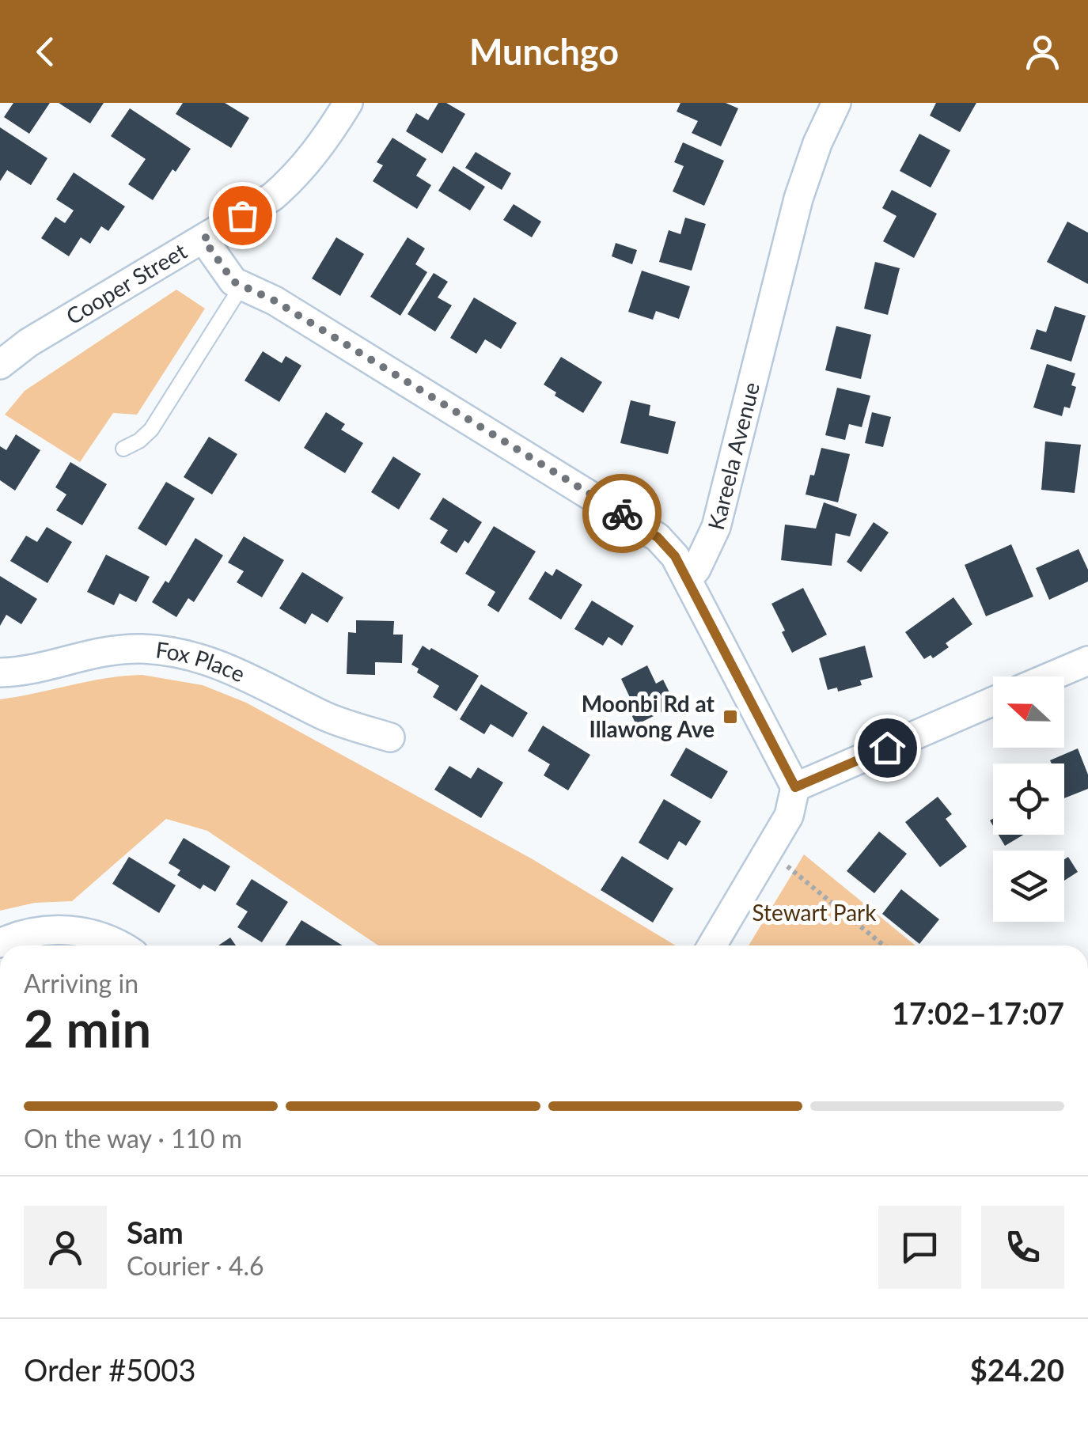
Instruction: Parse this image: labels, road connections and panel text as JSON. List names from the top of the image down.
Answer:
{
  "streets": {
    "street": ["Cooper Street", "Kareela Avenue", "Fox Place"]
  },
  "parks": ["Stewart Park"],
  "places": {
    "transit": ["Moonbi Rd at Illawong Ave"]
  },
  "north": "left",
  "page": {
    "header": "Munchgo",
    "heading": ["2 min", "Arriving in", "17:02–17:07"],
    "panel": [
      "Sam",
      "Courier · 4.6",
      "Order #5003",
      "$24.20"
    ],
    "bar": "On the way · 110 m"
  }
}
